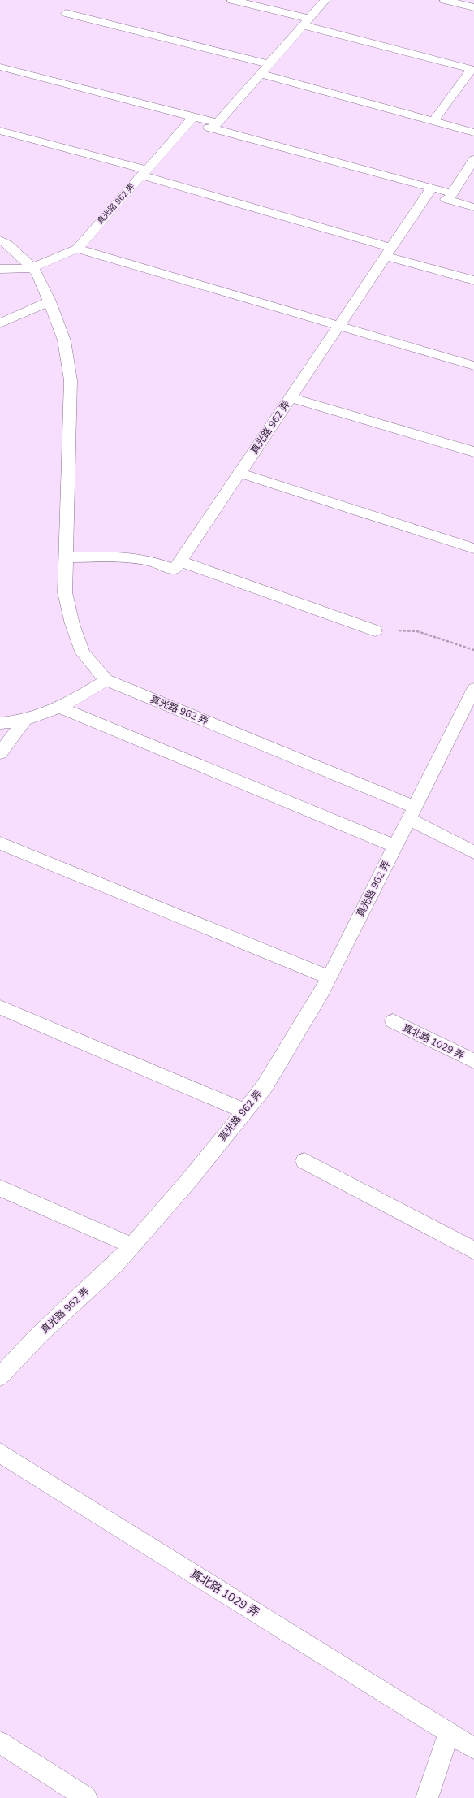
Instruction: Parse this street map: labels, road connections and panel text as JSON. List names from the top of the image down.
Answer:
{
  "streets": {
    "lane": ["真光路 962 弄", "真北路 1029 弄"]
  }
}
